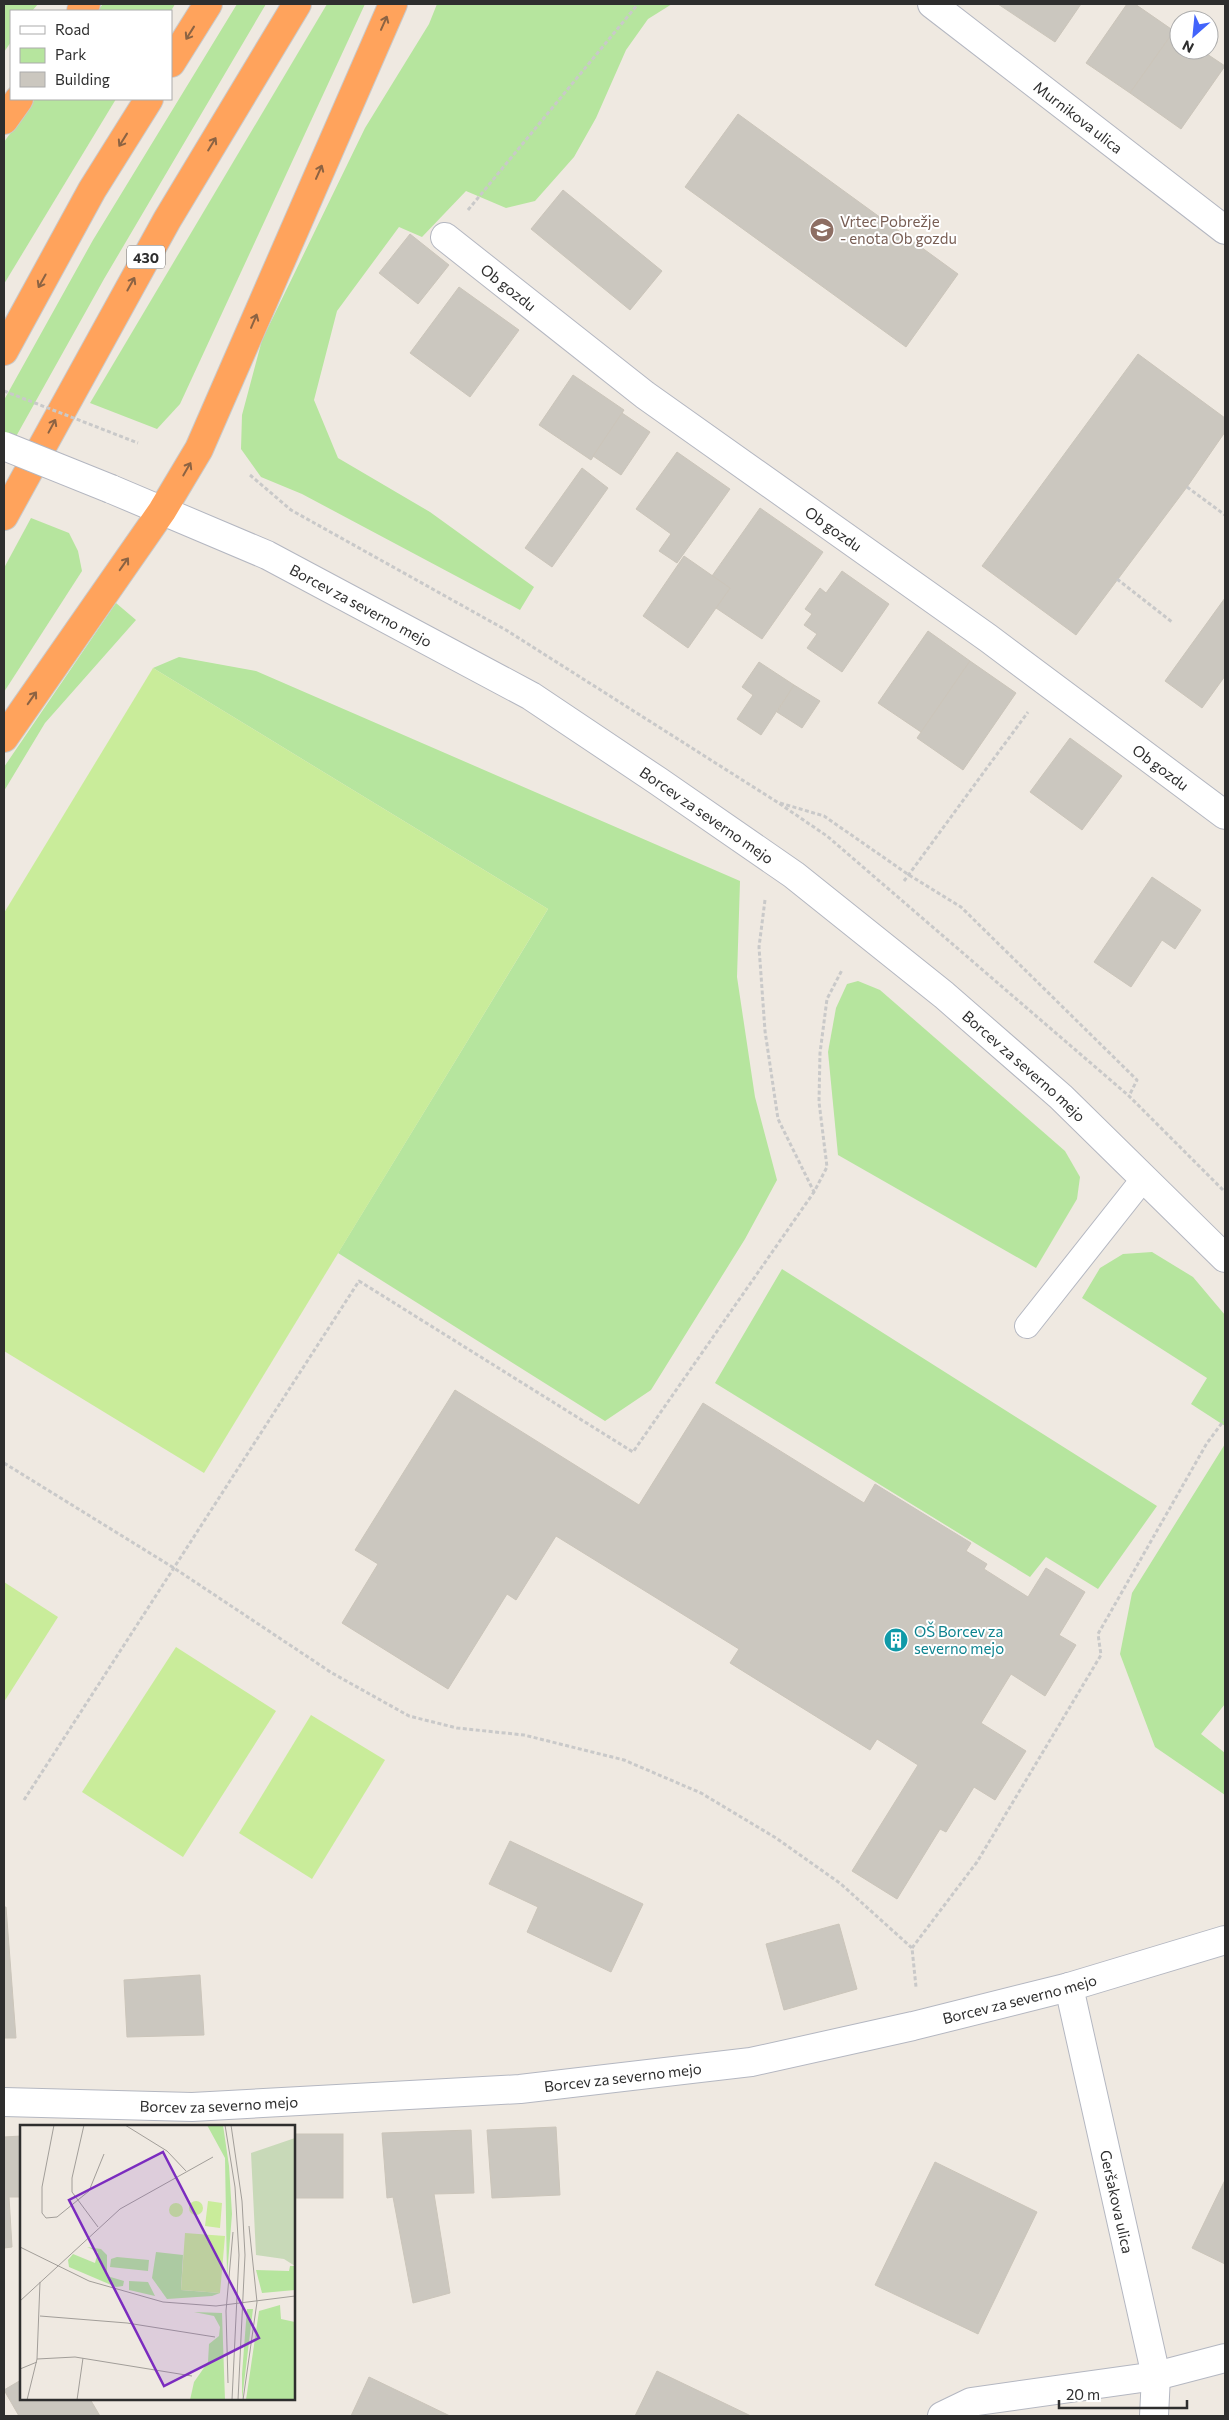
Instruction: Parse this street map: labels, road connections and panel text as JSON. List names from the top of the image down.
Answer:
{
  "streets": {
    "highway": ["430"],
    "street": [
      "Murnikova ulica",
      "Ob gozdu",
      "Borcev za severno mejo",
      "Geršakova ulica"
    ]
  },
  "crossings": [
    ["Borcev za severno mejo", "Geršakova ulica"]
  ],
  "places": {
    "school or university": ["Vrtec Pobrežje - enota Ob gozdu"],
    "building": ["OŠ Borcev za severno mejo"]
  },
  "legend": ["Road", "Park", "Building"],
  "scale_bar": "20 m",
  "north": "bottom left"
}
